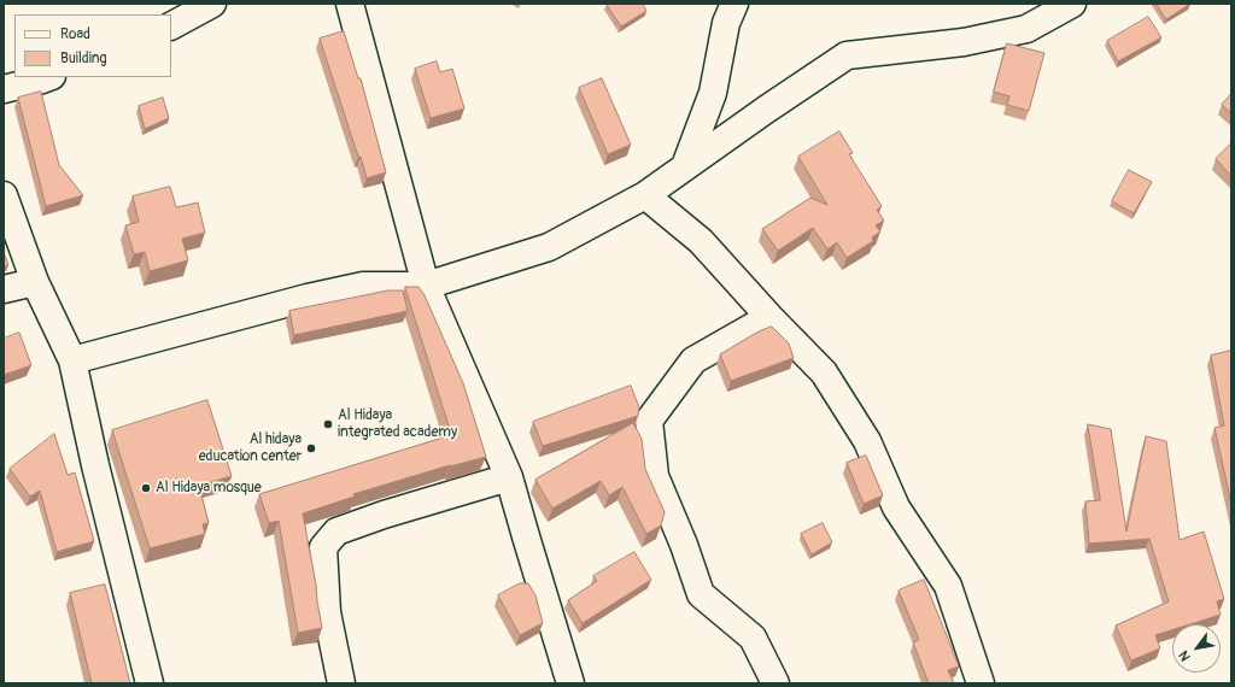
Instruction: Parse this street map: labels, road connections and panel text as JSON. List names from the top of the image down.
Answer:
{
  "places": ["Al Hidaya integrated academy", "Al hidaya education center", "Al Hidaya mosque"],
  "legend": ["Road", "Building"],
  "north": "bottom left"
}
